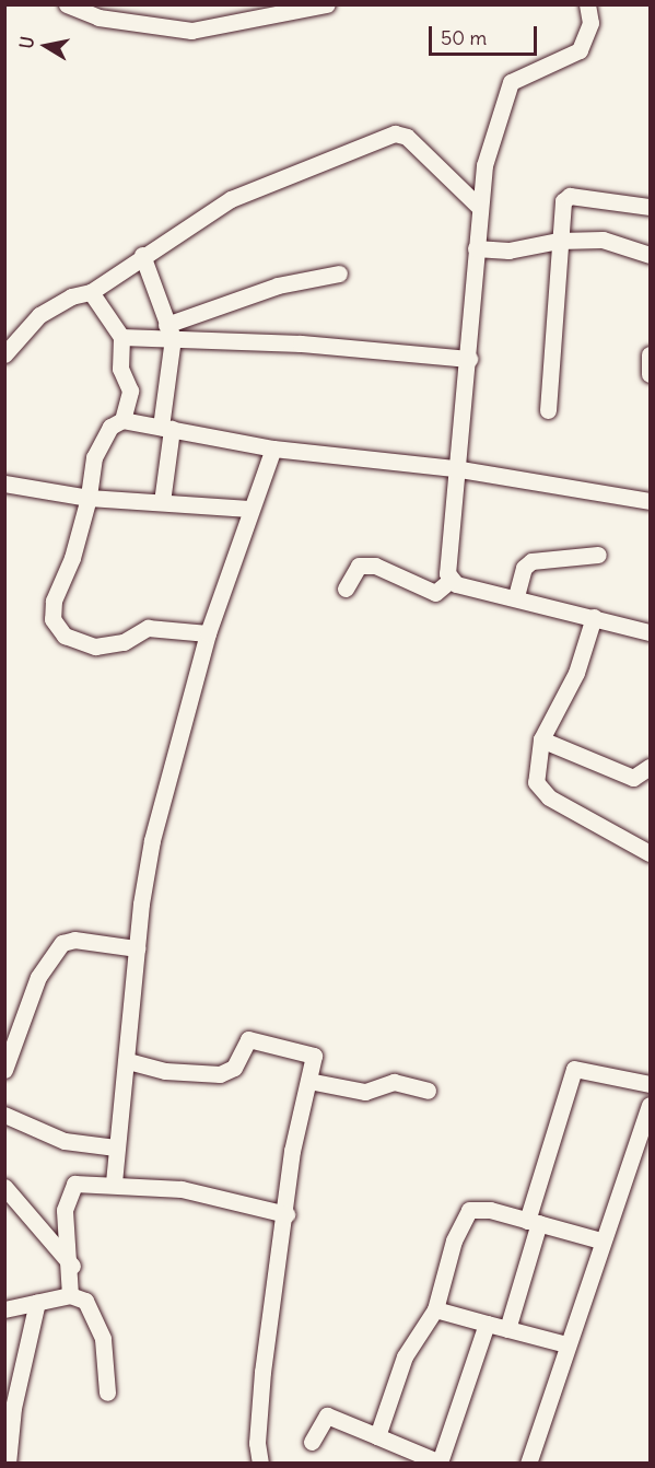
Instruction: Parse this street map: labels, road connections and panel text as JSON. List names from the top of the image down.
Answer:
{
  "scale_bar": "50 m",
  "north": "left"
}
